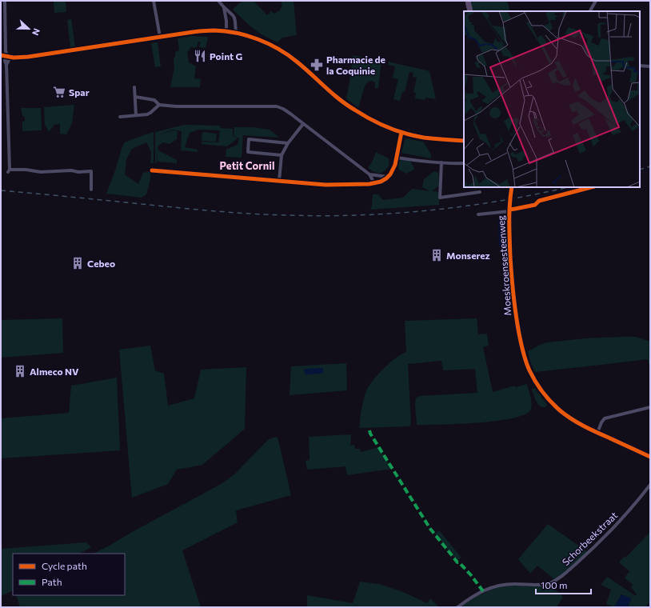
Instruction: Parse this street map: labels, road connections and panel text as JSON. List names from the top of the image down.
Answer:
{
  "streets": {
    "main road": ["Moeskroensesteenweg"],
    "street": ["Schorbeekstraat"]
  },
  "districts": ["Petit Cornil"],
  "places": {
    "restaurant": ["Point G"],
    "pharmacy": ["Pharmacie de la Coquinie"],
    "supermarket": ["Spar"],
    "building": ["Monserez", "Cebeo", "Almeco NV"]
  },
  "legend": ["Cycle path", "Path"],
  "scale_bar": "100 m",
  "north": "right"
}
